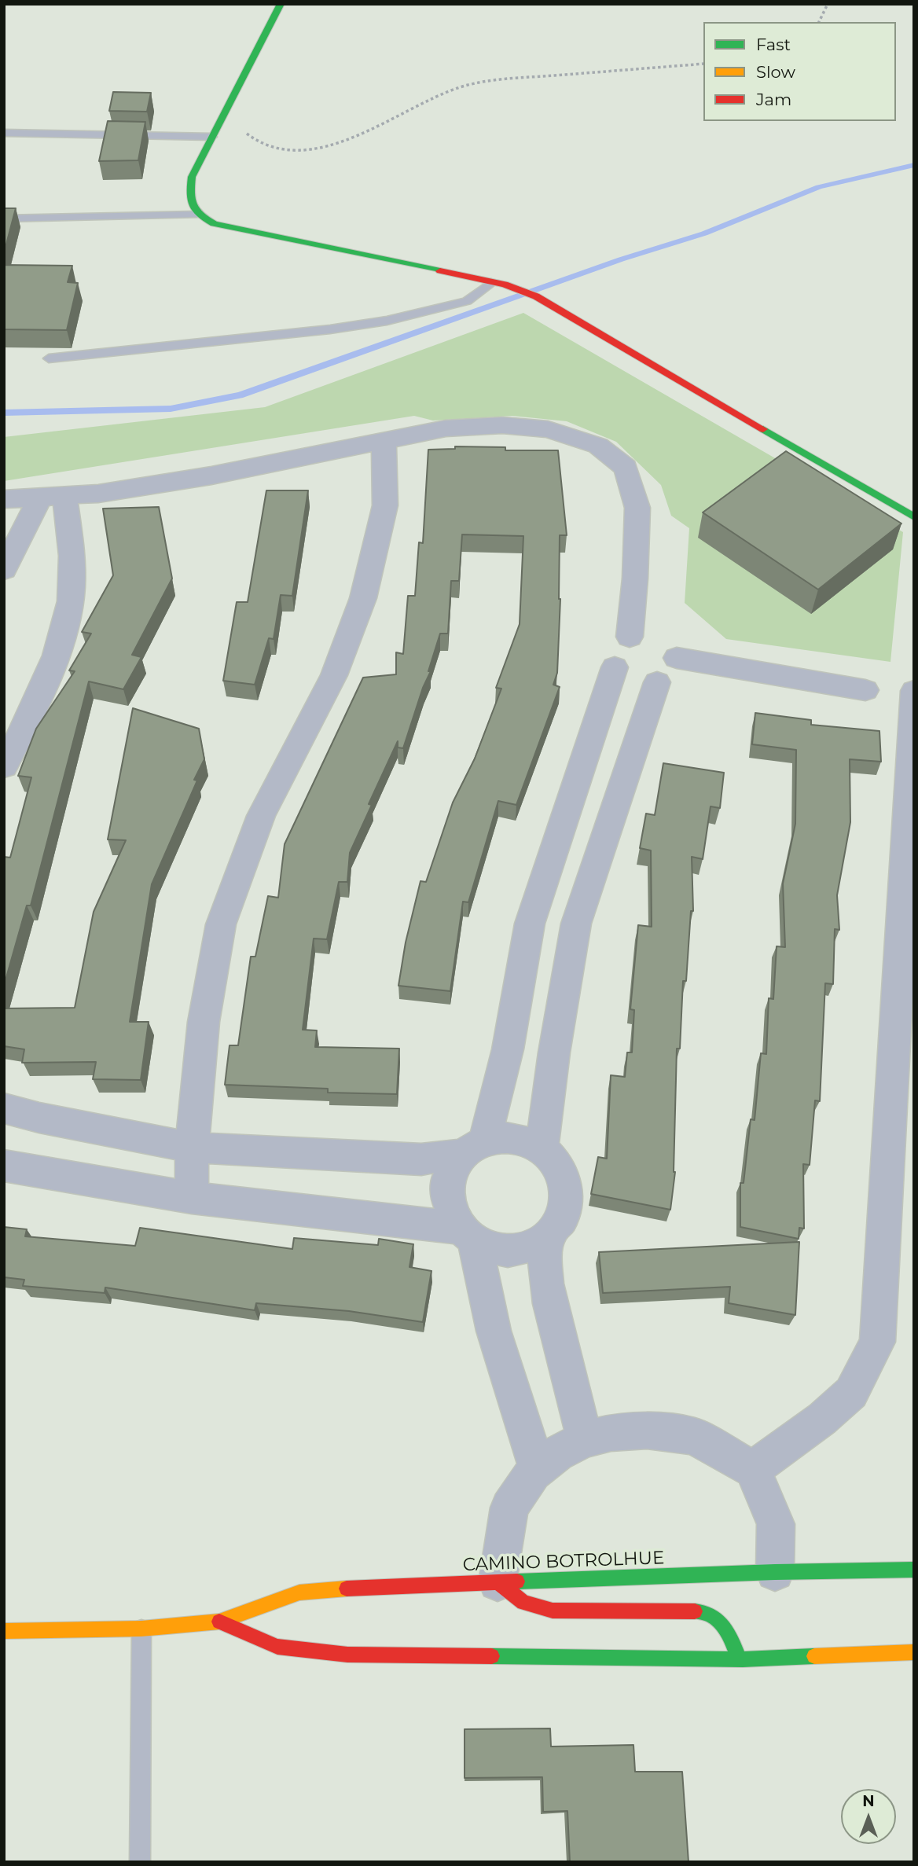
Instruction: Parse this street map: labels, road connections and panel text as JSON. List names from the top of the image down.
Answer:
{
  "streets": {
    "street": ["CAMINO BOTROLHUE"]
  },
  "legend": ["Fast", "Slow", "Jam"],
  "north": "top"
}
